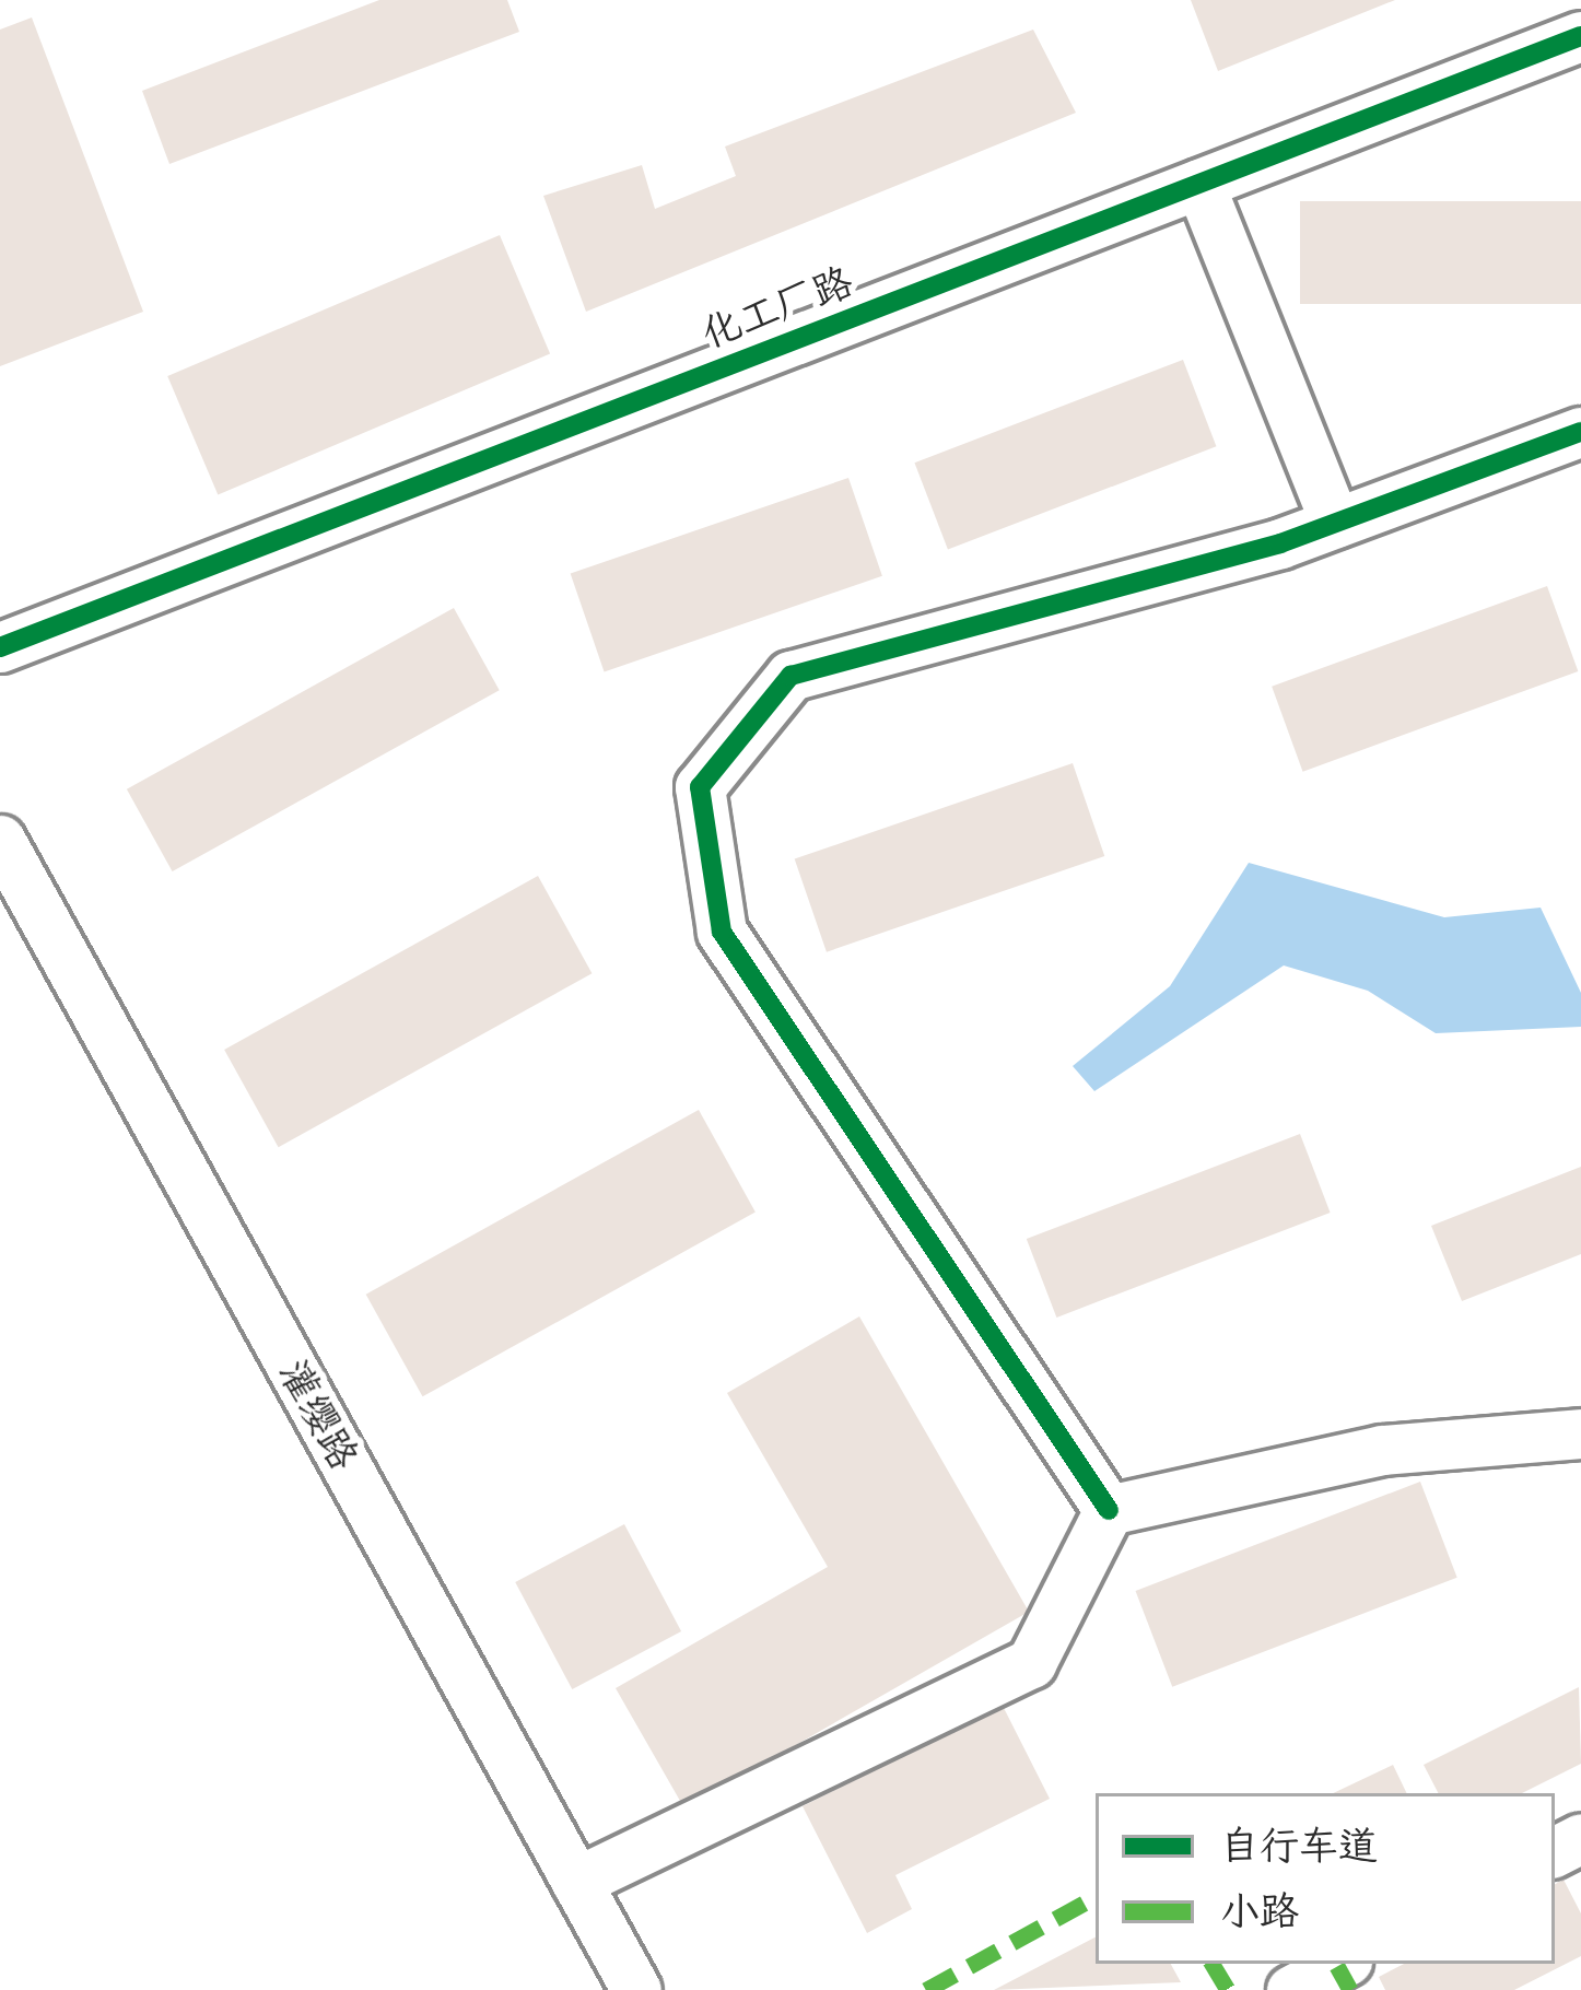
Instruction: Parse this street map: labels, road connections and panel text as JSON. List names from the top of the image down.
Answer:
{
  "streets": {
    "street": ["化工厂路", "灌缨路"]
  },
  "legend": ["自行车道", "小路"]
}
